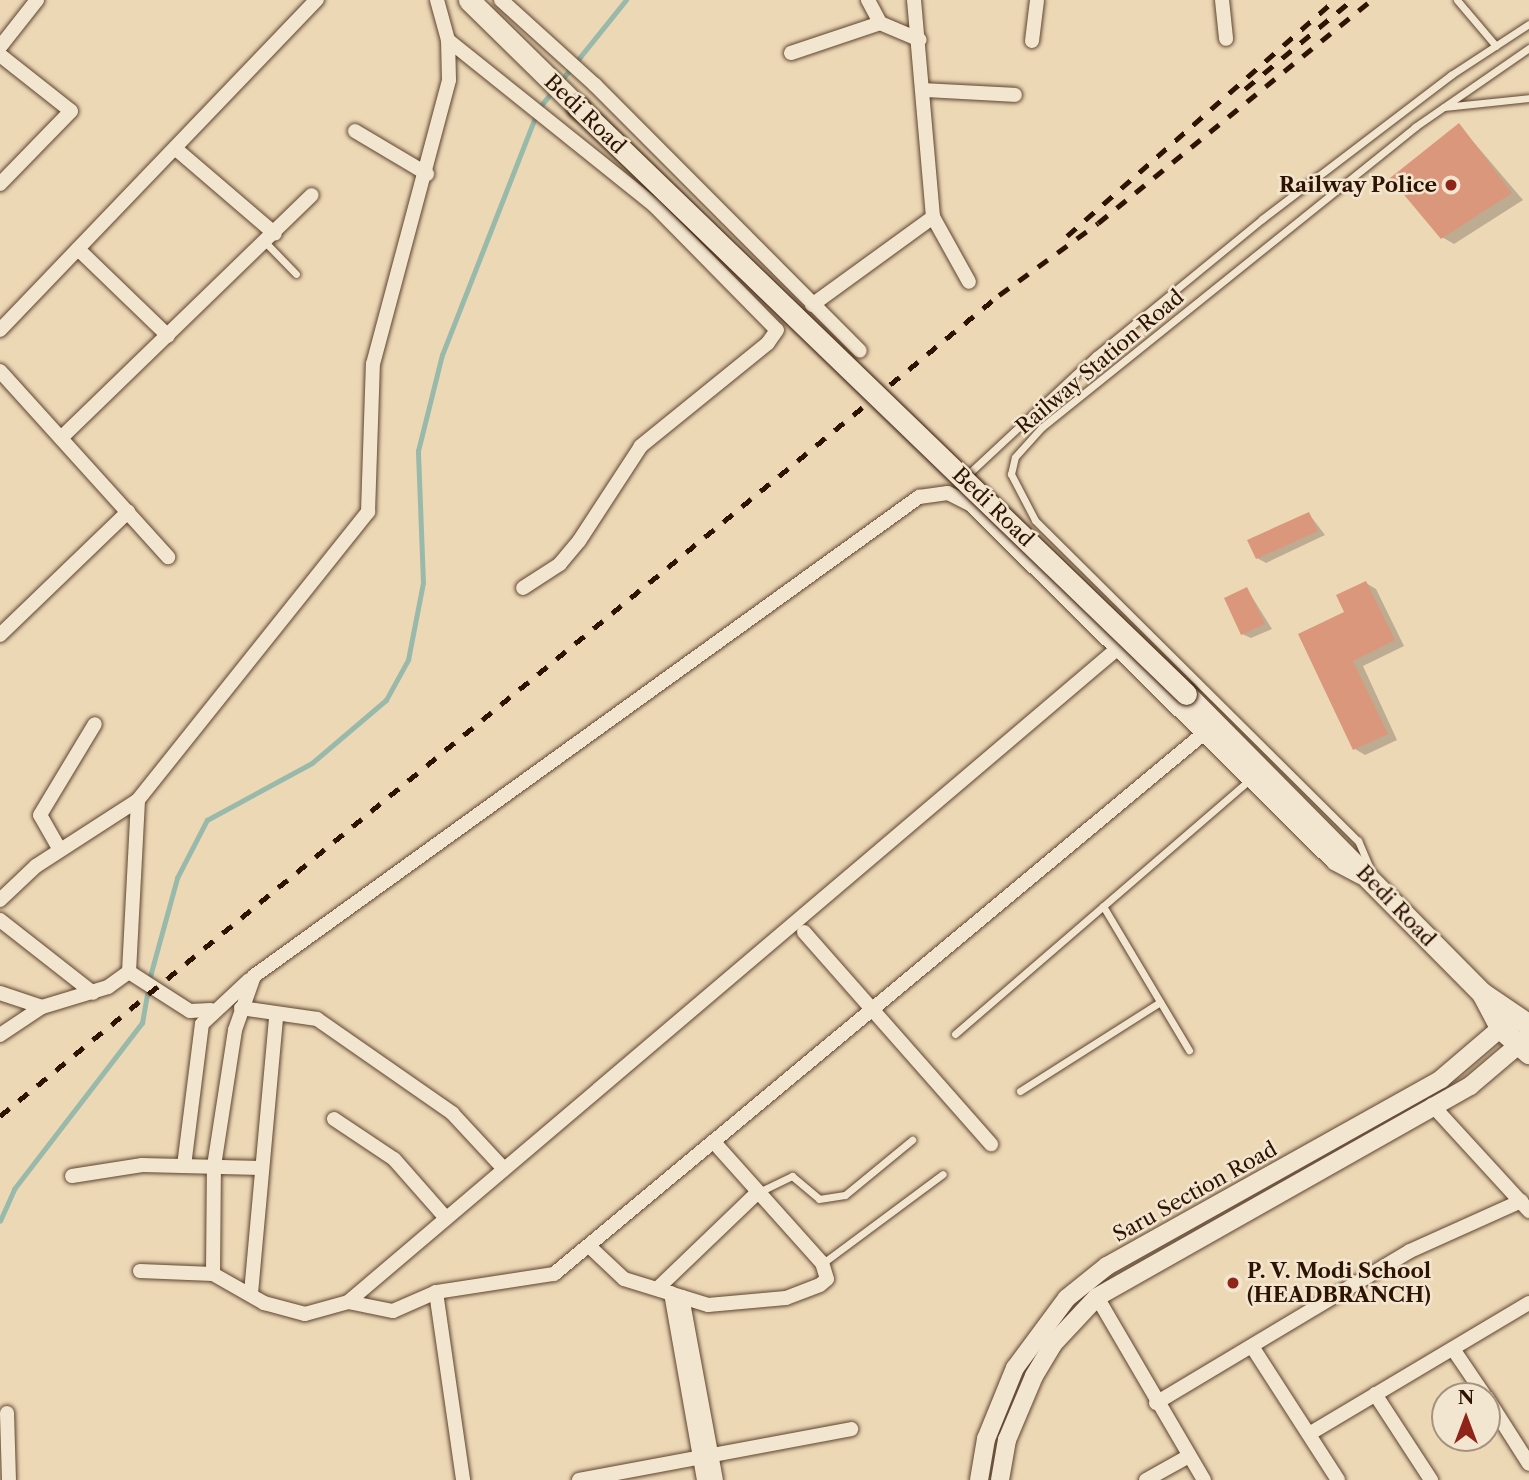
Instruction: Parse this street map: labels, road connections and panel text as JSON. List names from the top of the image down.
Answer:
{
  "streets": {
    "main road": ["Bedi Road"],
    "street": ["Saru Section Road"],
    "lane": ["Railway Station Road"]
  },
  "crossings": [
    ["Bedi Road", "Railway Station Road"],
    ["Bedi Road", "Saru Section Road"]
  ],
  "places": ["Railway Police", "P. V. Modi School (HEADBRANCH)"],
  "north": "top"
}
